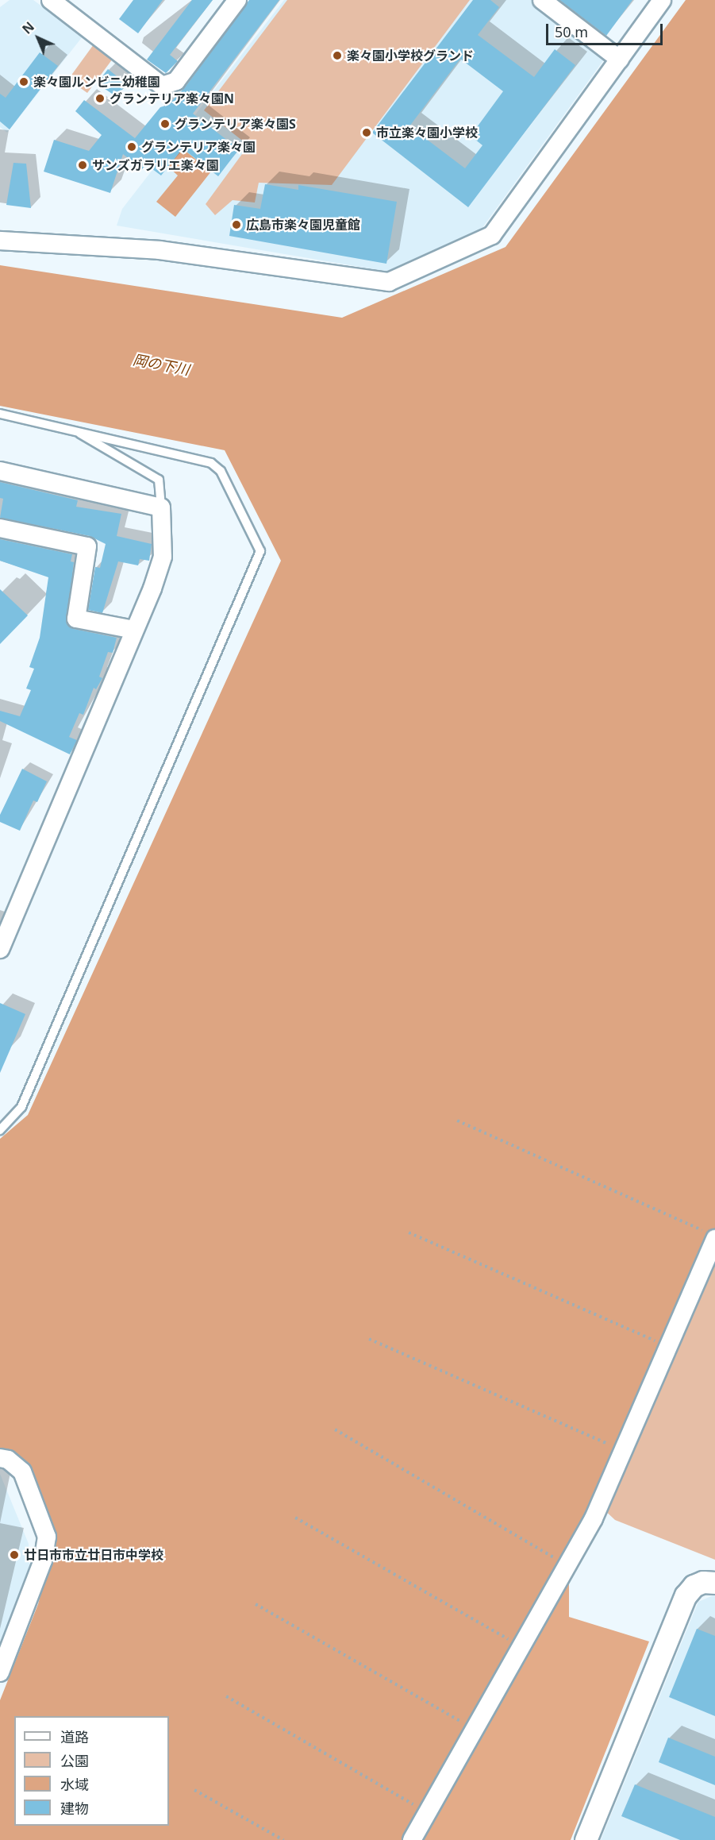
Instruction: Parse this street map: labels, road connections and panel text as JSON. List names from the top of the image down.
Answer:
{
  "water": ["岡の下川"],
  "places": [
    "楽々園小学校グランド",
    "楽々園ルンビニ幼稚園",
    "グランテリア楽々園N",
    "グランテリア楽々園S",
    "市立楽々園小学校",
    "グランテリア楽々園",
    "サンズガラリエ楽々園",
    "広島市楽々園児童館",
    "廿日市市立廿日市中学校"
  ],
  "legend": [
    "道路",
    "公園",
    "水域",
    "建物"
  ],
  "scale_bar": "50 m",
  "north": "top left"
}
